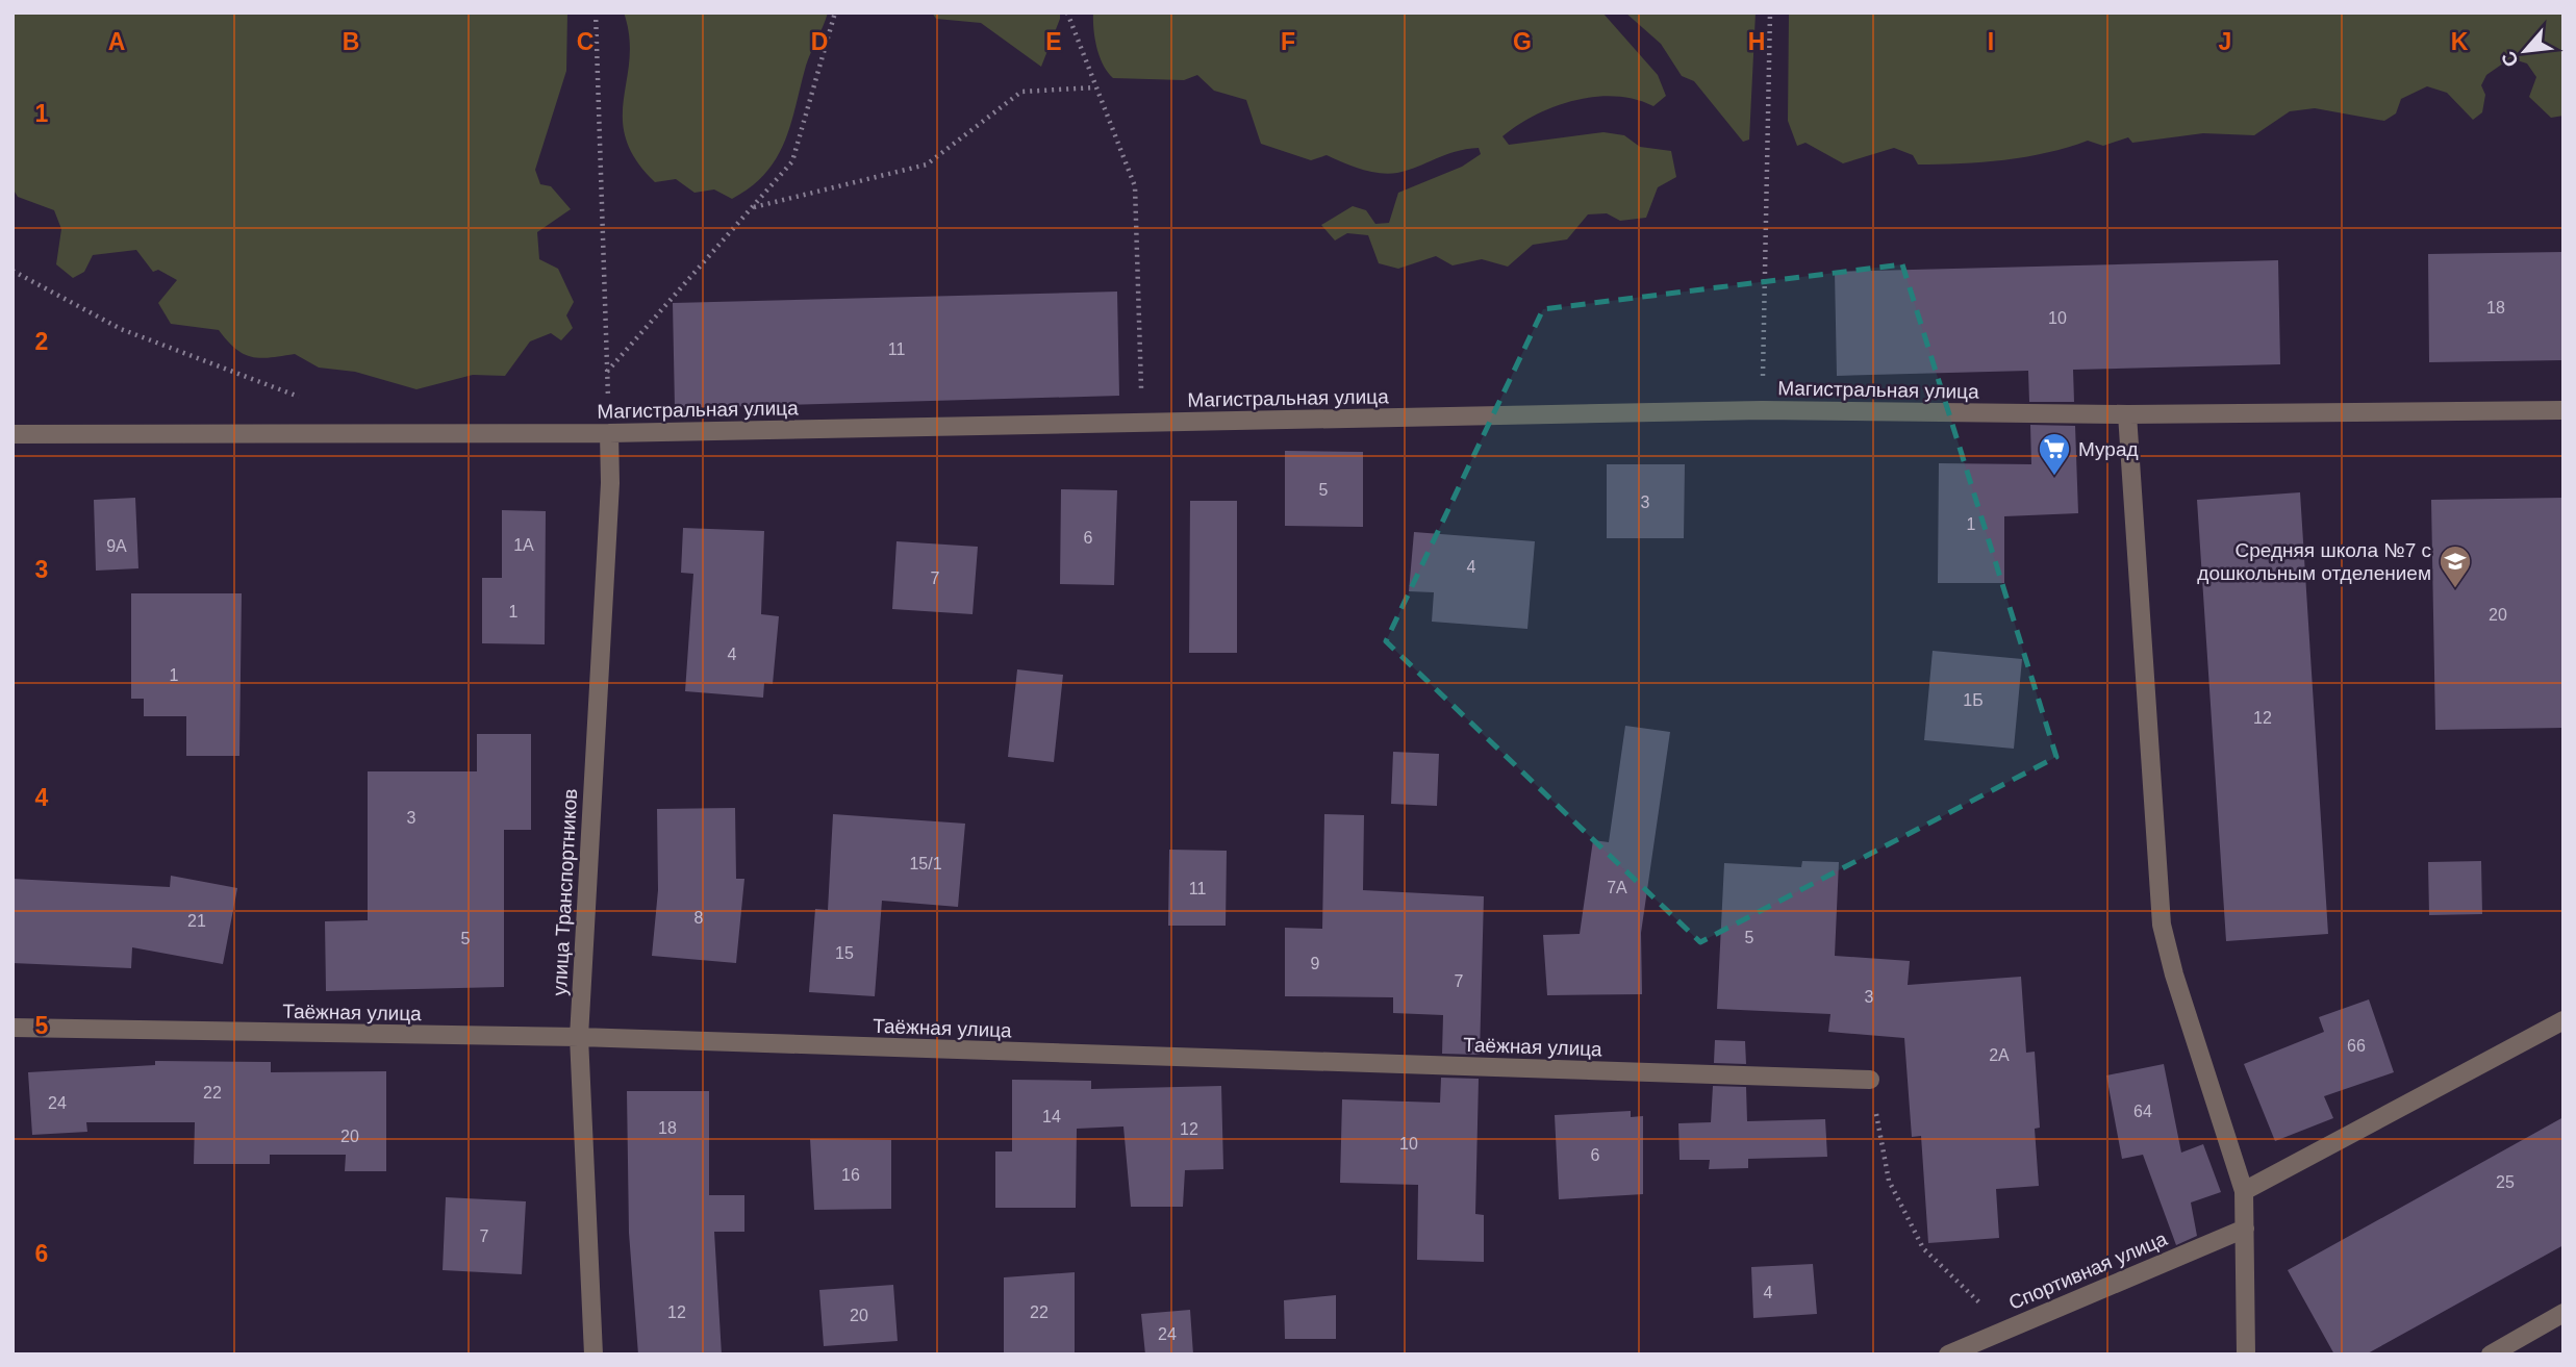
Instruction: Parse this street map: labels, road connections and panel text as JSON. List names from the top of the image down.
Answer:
{
  "streets": {
    "street": [
      "Магистральная улица",
      "улица Транспортников",
      "Таёжная улица",
      "Спортивная улица"
    ]
  },
  "crossings": [
    ["Магистральная улица", "улица Транспортников"],
    ["улица Транспортников", "Таёжная улица"]
  ],
  "places": {
    "supermarket": ["Мурад"],
    "school or university": ["Средняя школа №7 с дошкольным отделением"]
  },
  "house_numbers": [
    "18",
    "10",
    "11",
    "5",
    "3",
    "1",
    "6",
    "1А",
    "9А",
    "4",
    "7",
    "1",
    "20",
    "4",
    "1",
    "1Б",
    "12",
    "3",
    "15/1",
    "7А",
    "11",
    "8",
    "21",
    "5",
    "5",
    "15",
    "9",
    "7",
    "3",
    "66",
    "2А",
    "22",
    "24",
    "64",
    "14",
    "18",
    "12",
    "20",
    "10",
    "6",
    "16",
    "25",
    "7",
    "4",
    "12",
    "22",
    "20",
    "24"
  ],
  "north": "bottom left",
  "grid": {
    "columns": [
      "A",
      "B",
      "C",
      "D",
      "E",
      "F",
      "G",
      "H",
      "I",
      "J",
      "K"
    ],
    "rows": [
      "1",
      "2",
      "3",
      "4",
      "5",
      "6"
    ]
  }
}
